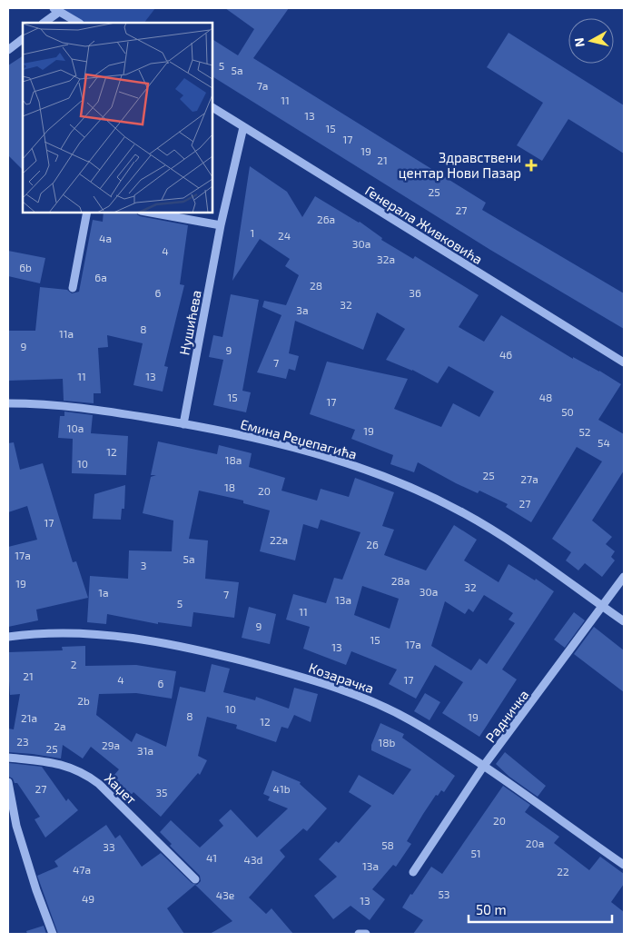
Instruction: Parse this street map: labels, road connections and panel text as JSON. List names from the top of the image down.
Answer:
{
  "streets": {
    "street": [
      "Генерала Живковића",
      "Нушићева",
      "Емина Реџепагића",
      "Козарачка",
      "Радничка",
      "Хаџет"
    ]
  },
  "crossings": [
    ["Генерала Живковића", "Нушићева"],
    ["Нушићева", "Емина Реџепагића"],
    ["Емина Реџепагића", "Радничка"],
    ["Козарачка", "Радничка"]
  ],
  "places": {
    "health": ["Здравствени центар Нови Пазар"]
  },
  "house_numbers": [
    "5",
    "5a",
    "7a",
    "11",
    "13",
    "15",
    "17",
    "19",
    "21",
    "25",
    "27",
    "26a",
    "1",
    "24",
    "4a",
    "30a",
    "4",
    "32a",
    "6b",
    "6a",
    "28",
    "6",
    "36",
    "32",
    "3a",
    "8",
    "11a",
    "9",
    "9",
    "46",
    "7",
    "11",
    "13",
    "15",
    "48",
    "17",
    "50",
    "10a",
    "19",
    "52",
    "54",
    "12",
    "18a",
    "10",
    "25",
    "27a",
    "18",
    "20",
    "27",
    "17",
    "22a",
    "26",
    "17a",
    "5a",
    "3",
    "28a",
    "19",
    "32",
    "30a",
    "1a",
    "7",
    "13a",
    "5",
    "11",
    "9",
    "15",
    "17a",
    "13",
    "2",
    "21",
    "4",
    "17",
    "6",
    "2b",
    "10",
    "8",
    "19",
    "21a",
    "12",
    "2a",
    "23",
    "18b",
    "29a",
    "25",
    "31a",
    "27",
    "41b",
    "35",
    "20",
    "20a",
    "58",
    "33",
    "51",
    "41",
    "43d",
    "13a",
    "47a",
    "22",
    "53",
    "43e",
    "49",
    "13"
  ],
  "scale_bar": "50 m",
  "north": "left"
}
